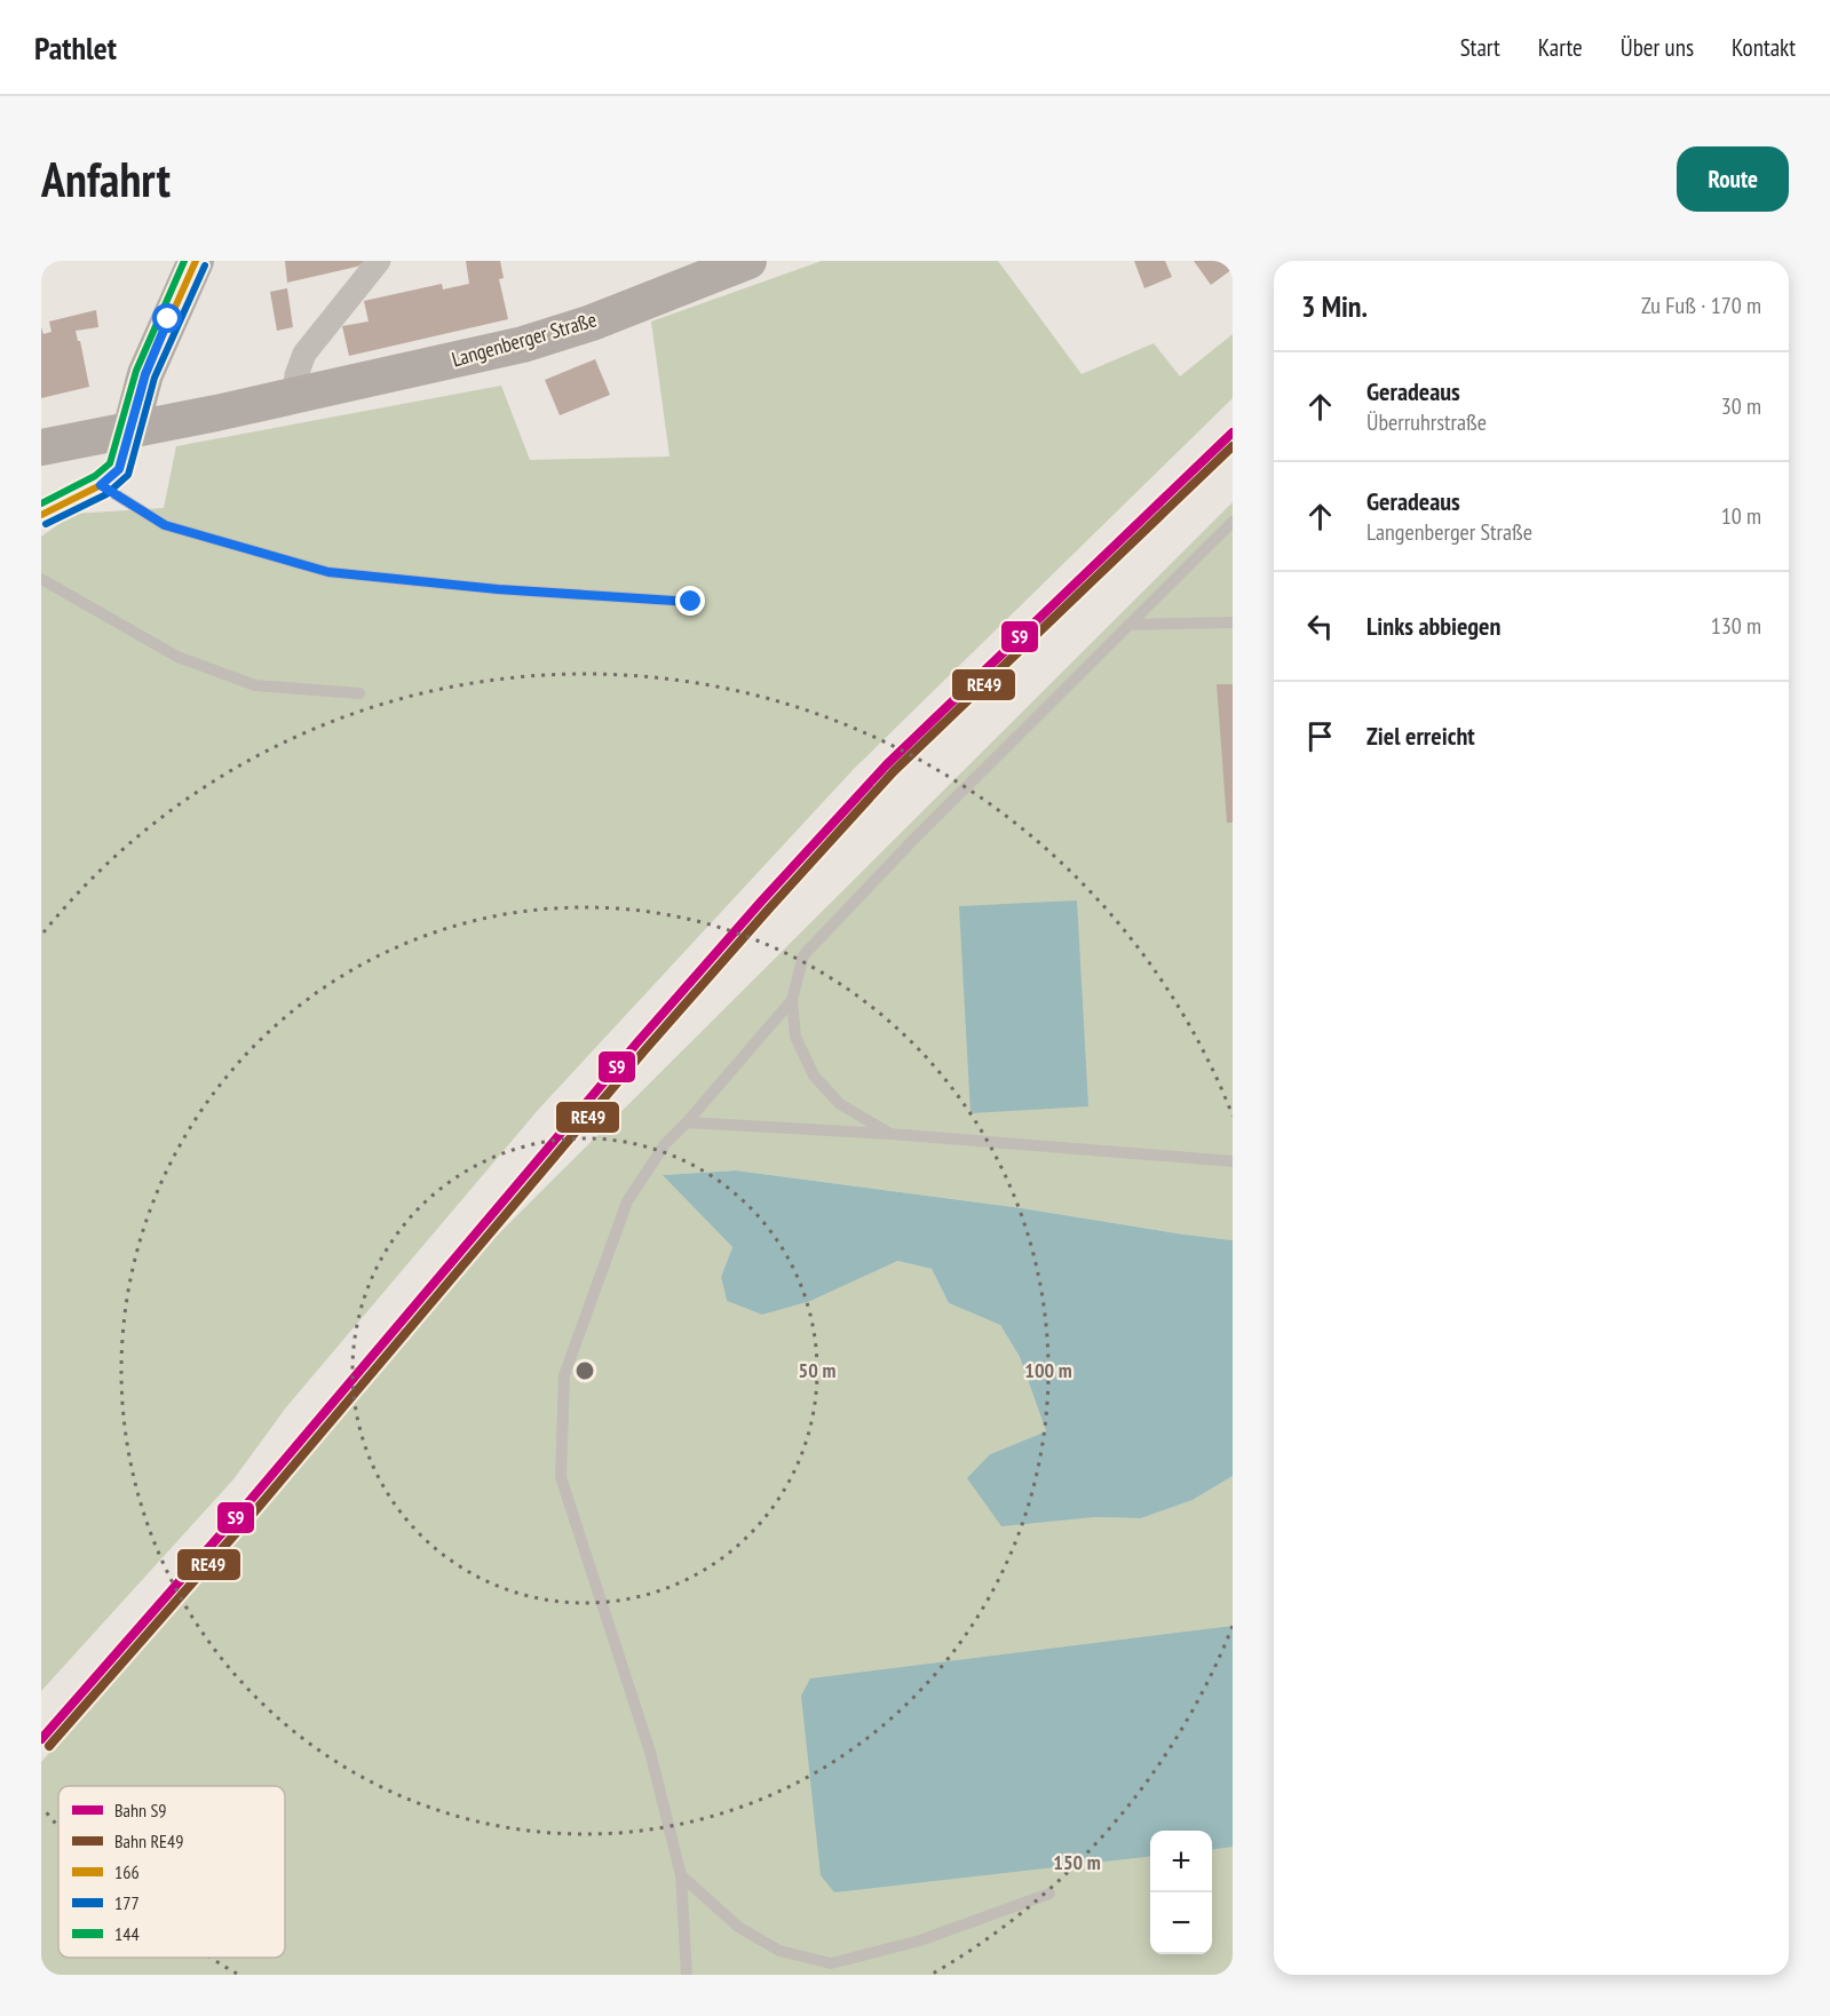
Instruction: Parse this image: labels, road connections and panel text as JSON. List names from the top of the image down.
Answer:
{
  "streets": {
    "main road": ["Langenberger Straße"]
  },
  "lines": [
    "transit line 166",
    "transit line 144",
    "transit line 177",
    "rail line S9",
    "rail line RE49"
  ],
  "legend": [
    "Bahn S9",
    "Bahn RE49",
    "166",
    "177",
    "144"
  ],
  "page": {
    "header": "Pathlet",
    "nav": [
      "Start",
      "Karte",
      "Über uns",
      "Kontakt"
    ],
    "buttons": "Route",
    "title": "Anfahrt",
    "heading": ["3 Min.", "Zu Fuß · 170 m"],
    "list": [
      ["Geradeaus", "Überruhrstraße", "30 m"],
      ["Geradeaus", "Langenberger Straße", "10 m"],
      ["Links abbiegen", "130 m"],
      "Ziel erreicht"
    ],
    "map_buttons": ["+", "−"]
  },
  "rings": ["50 m", "100 m", "150 m"]
}
